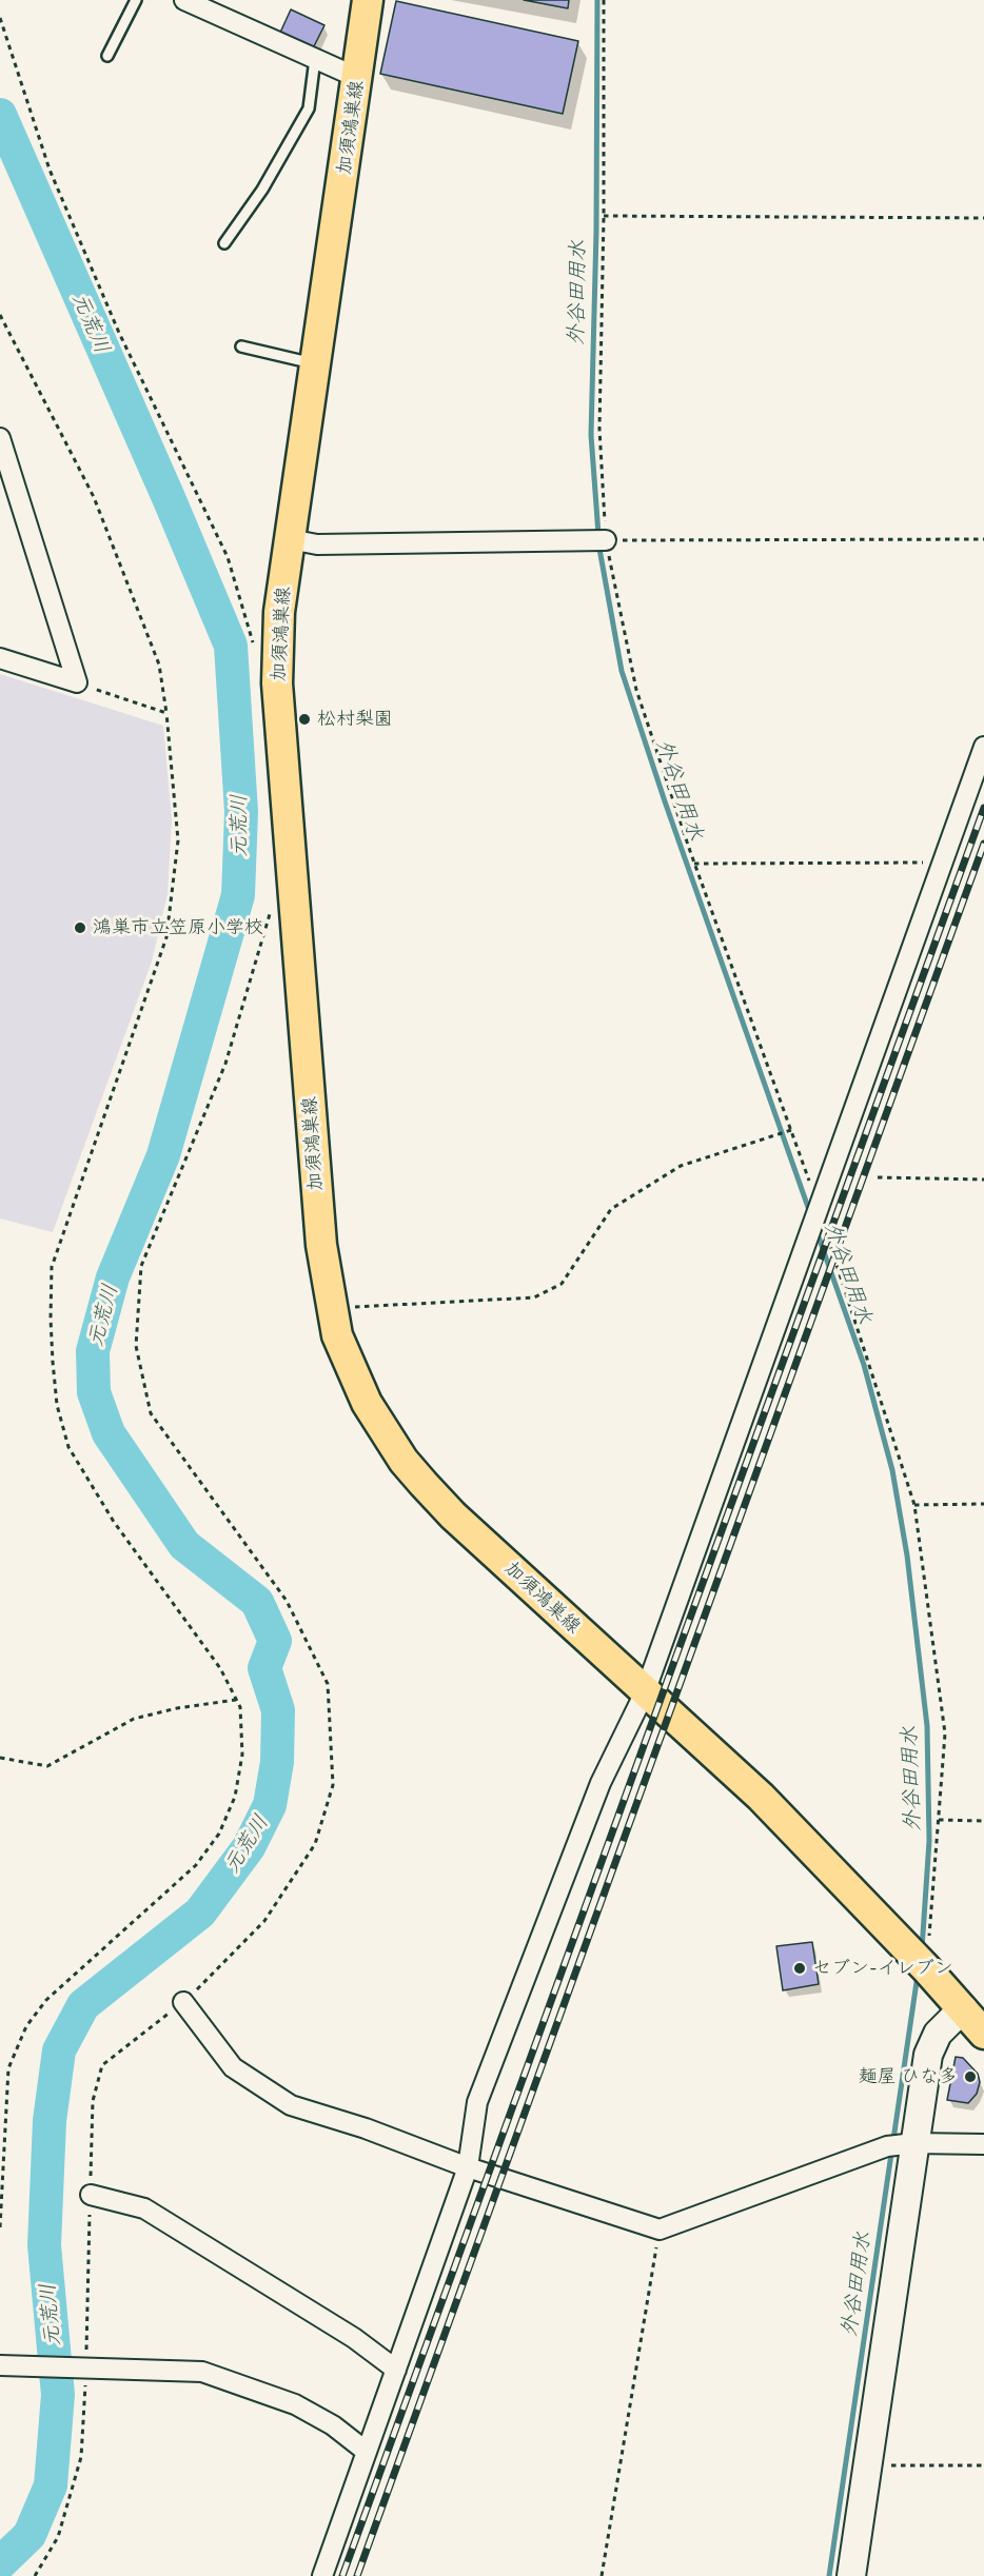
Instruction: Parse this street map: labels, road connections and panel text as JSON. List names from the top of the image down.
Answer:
{
  "streets": {
    "main road": ["加須鴻巣線"]
  },
  "water": ["外谷田用水", "元荒川"],
  "places": [
    "松村梨園",
    "鴻巣市立笠原小学校",
    "セブン-イレブン",
    "麺屋 ひな多"
  ]
}
